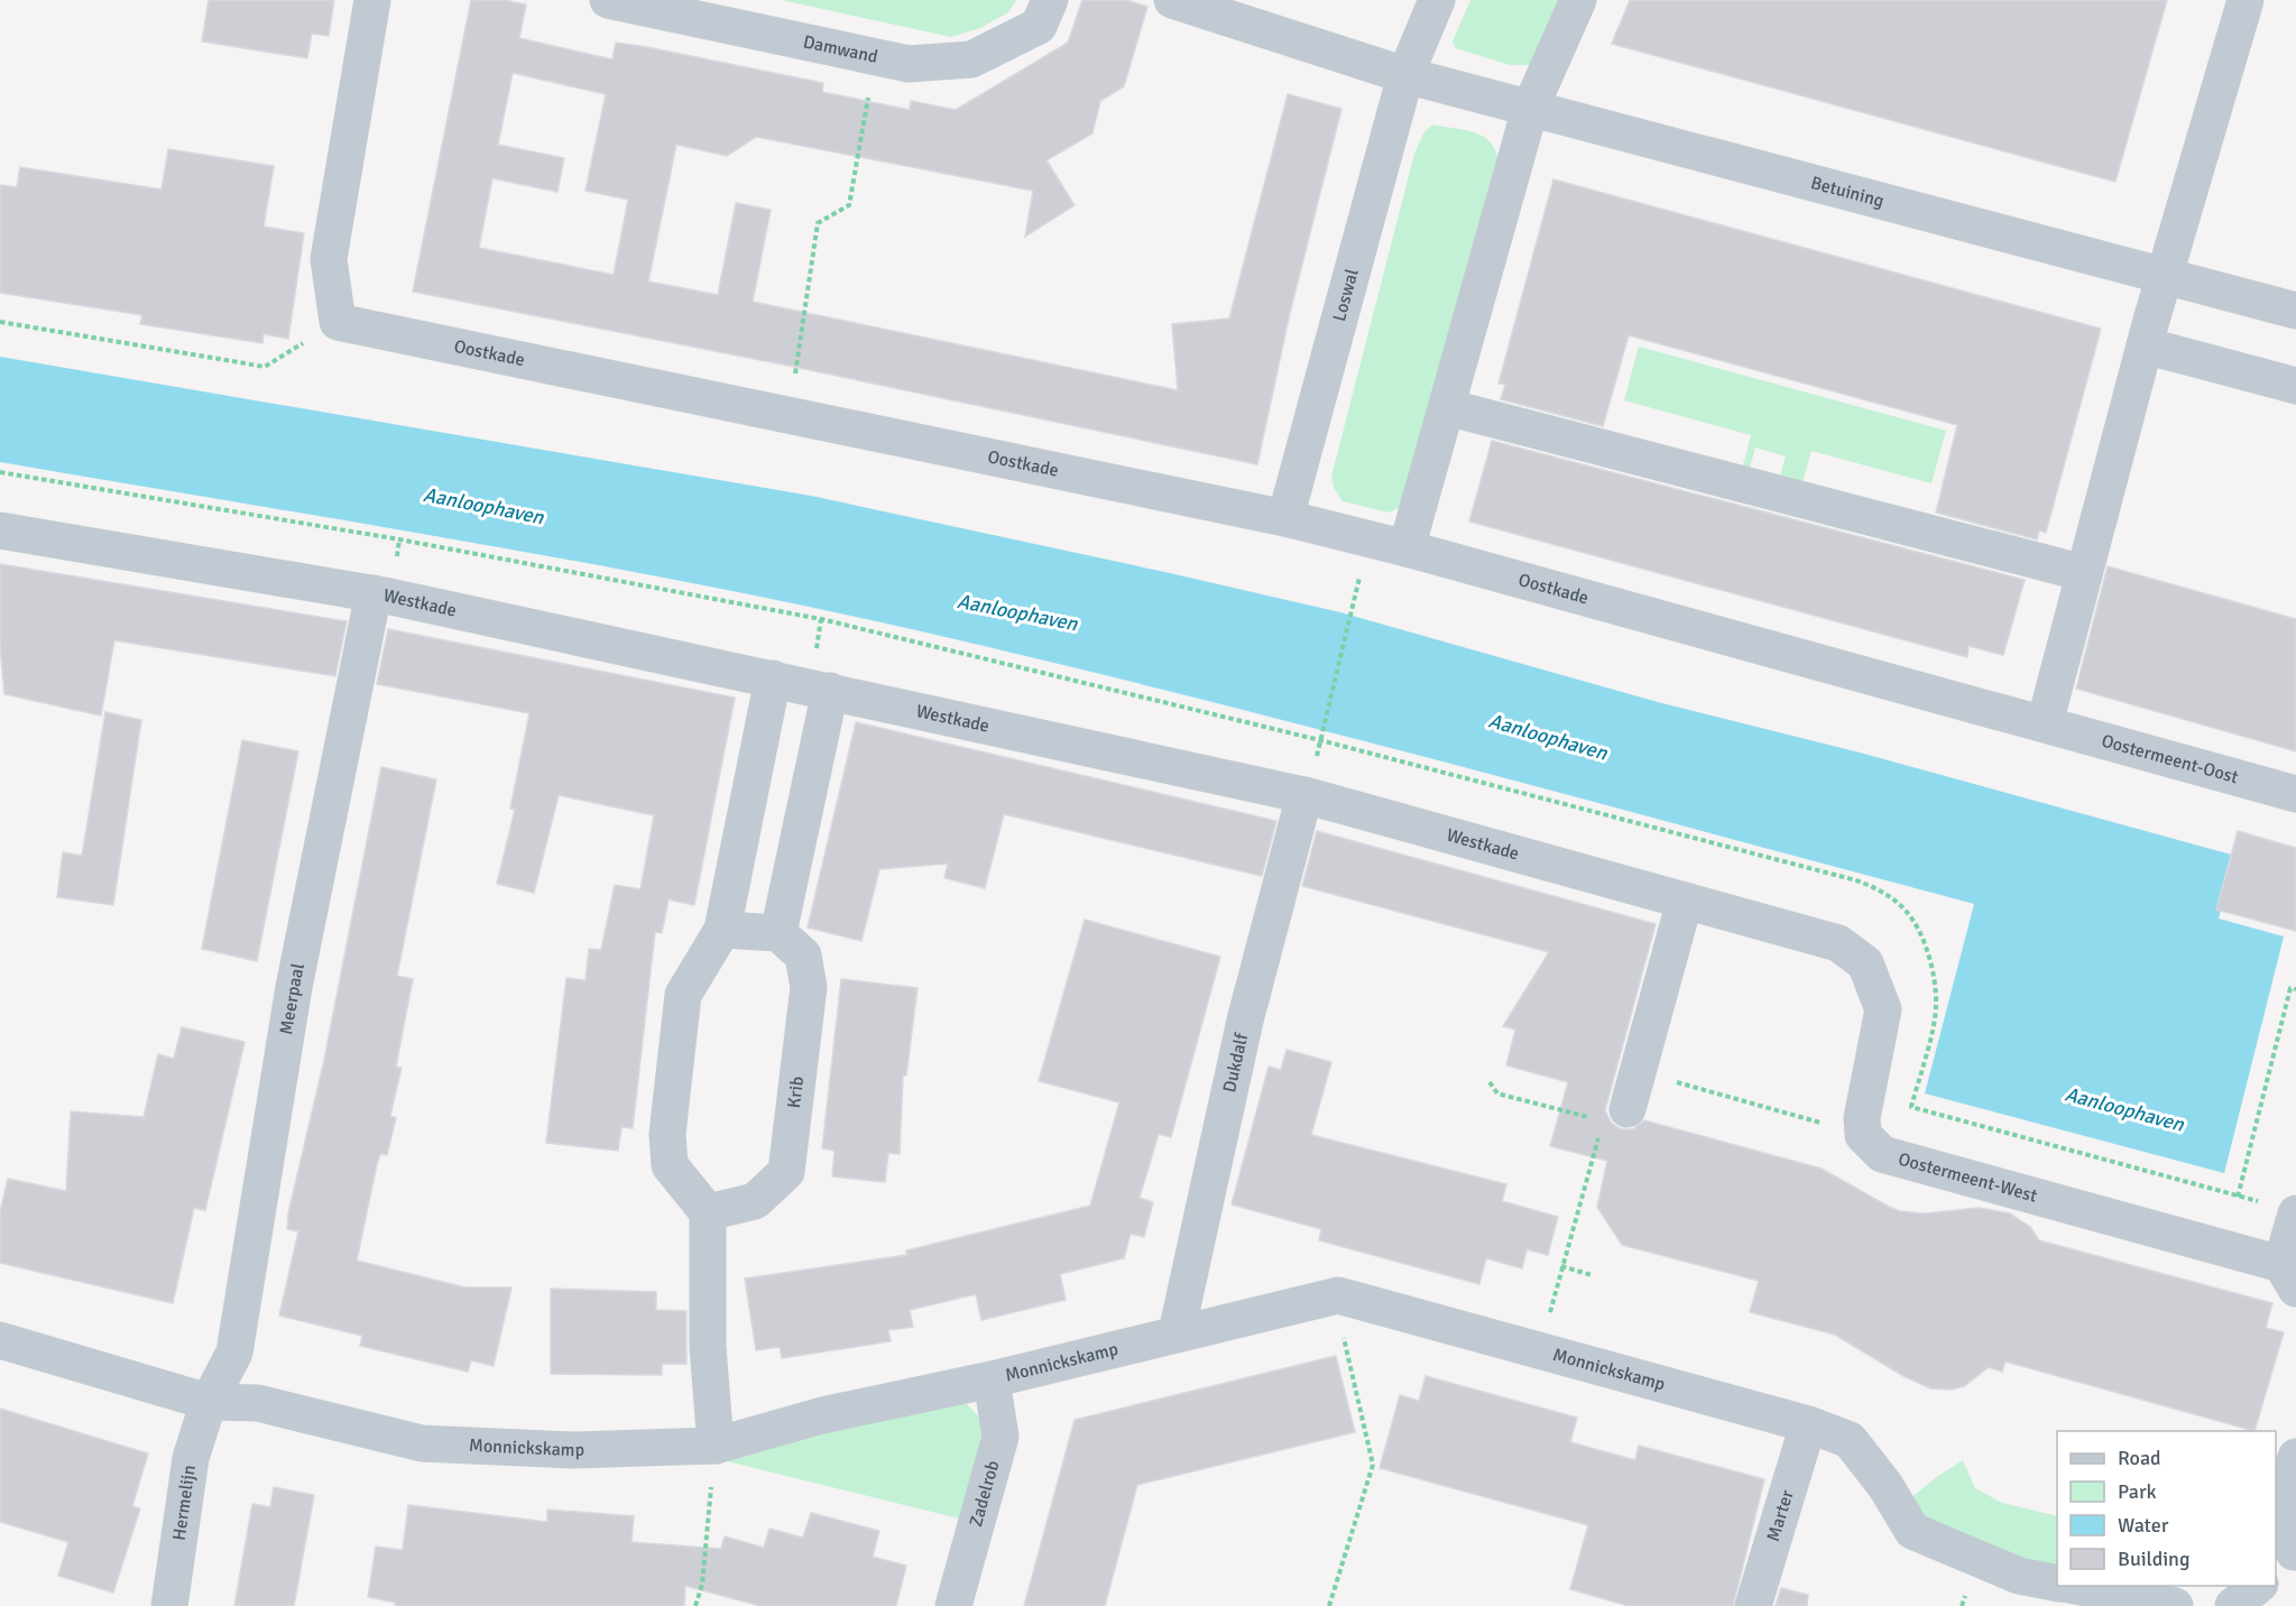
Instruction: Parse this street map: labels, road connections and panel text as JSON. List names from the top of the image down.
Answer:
{
  "streets": {
    "street": [
      "Damwand",
      "Betuining",
      "Loswal",
      "Oostkade",
      "Westkade",
      "Oostermeent-Oost",
      "Meerpaal",
      "Dukdalf",
      "Krib",
      "Oostermeent-West",
      "Monnickskamp",
      "Zadelrob",
      "Hermelijn",
      "Marter"
    ]
  },
  "crossings": [
    ["Loswal", "Oostkade"],
    ["Oostkade", "Oostermeent-Oost"],
    ["Westkade", "Meerpaal"],
    ["Westkade", "Dukdalf"],
    ["Meerpaal", "Monnickskamp"],
    ["Meerpaal", "Hermelijn"],
    ["Dukdalf", "Monnickskamp"],
    ["Monnickskamp", "Zadelrob"],
    ["Monnickskamp", "Hermelijn"],
    ["Monnickskamp", "Marter"]
  ],
  "water": ["Aanloophaven"],
  "legend": [
    "Road",
    "Park",
    "Water",
    "Building"
  ]
}
